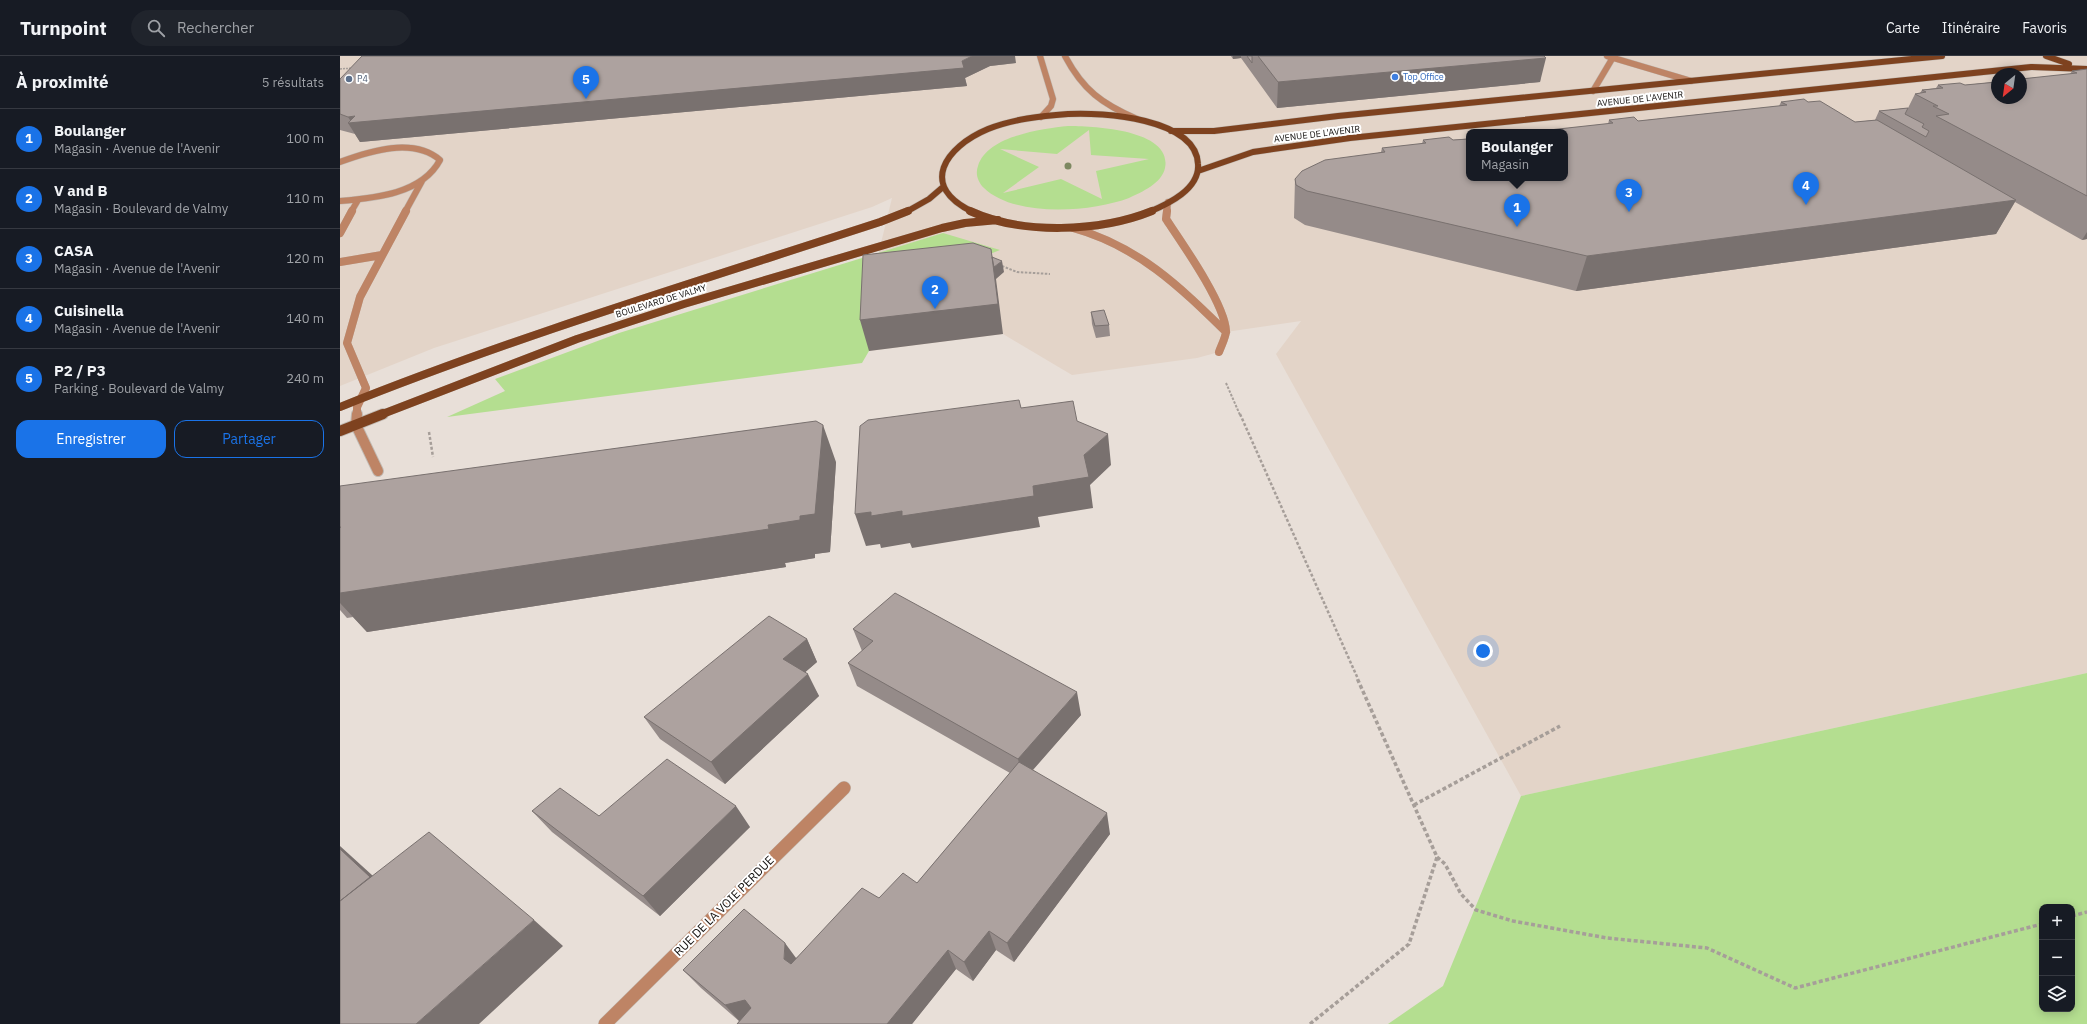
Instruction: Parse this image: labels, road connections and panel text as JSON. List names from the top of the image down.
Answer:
{
  "streets": {
    "main road": ["AVENUE DE L'AVENIR", "BOULEVARD DE VALMY"],
    "street": ["RUE DE LA VOIE PERDUE"]
  },
  "places": ["Top Office", "P4"],
  "north": "bottom left",
  "page": {
    "header": "Turnpoint",
    "search": "Rechercher",
    "nav": ["Carte", "Itinéraire", "Favoris"],
    "heading": ["À proximité", "5 résultats"],
    "pins": [
      "5",
      "4",
      "3",
      "1",
      "2"
    ],
    "list": [
      {
        "mark": "1",
        "name": "Boulanger",
        "note": "Magasin · Avenue de l'Avenir",
        "value": "100 m"
      },
      {
        "mark": "2",
        "name": "V and B",
        "note": "Magasin · Boulevard de Valmy",
        "value": "110 m"
      },
      {
        "mark": "3",
        "name": "CASA",
        "note": "Magasin · Avenue de l'Avenir",
        "value": "120 m"
      },
      {
        "mark": "4",
        "name": "Cuisinella",
        "note": "Magasin · Avenue de l'Avenir",
        "value": "140 m"
      },
      {
        "mark": "5",
        "name": "P2 / P3",
        "note": "Parking · Boulevard de Valmy",
        "value": "240 m"
      }
    ],
    "popup": ["Boulanger", "Magasin"],
    "buttons": ["Enregistrer", "Partager"],
    "map_buttons": ["+", "−"]
  }
}
